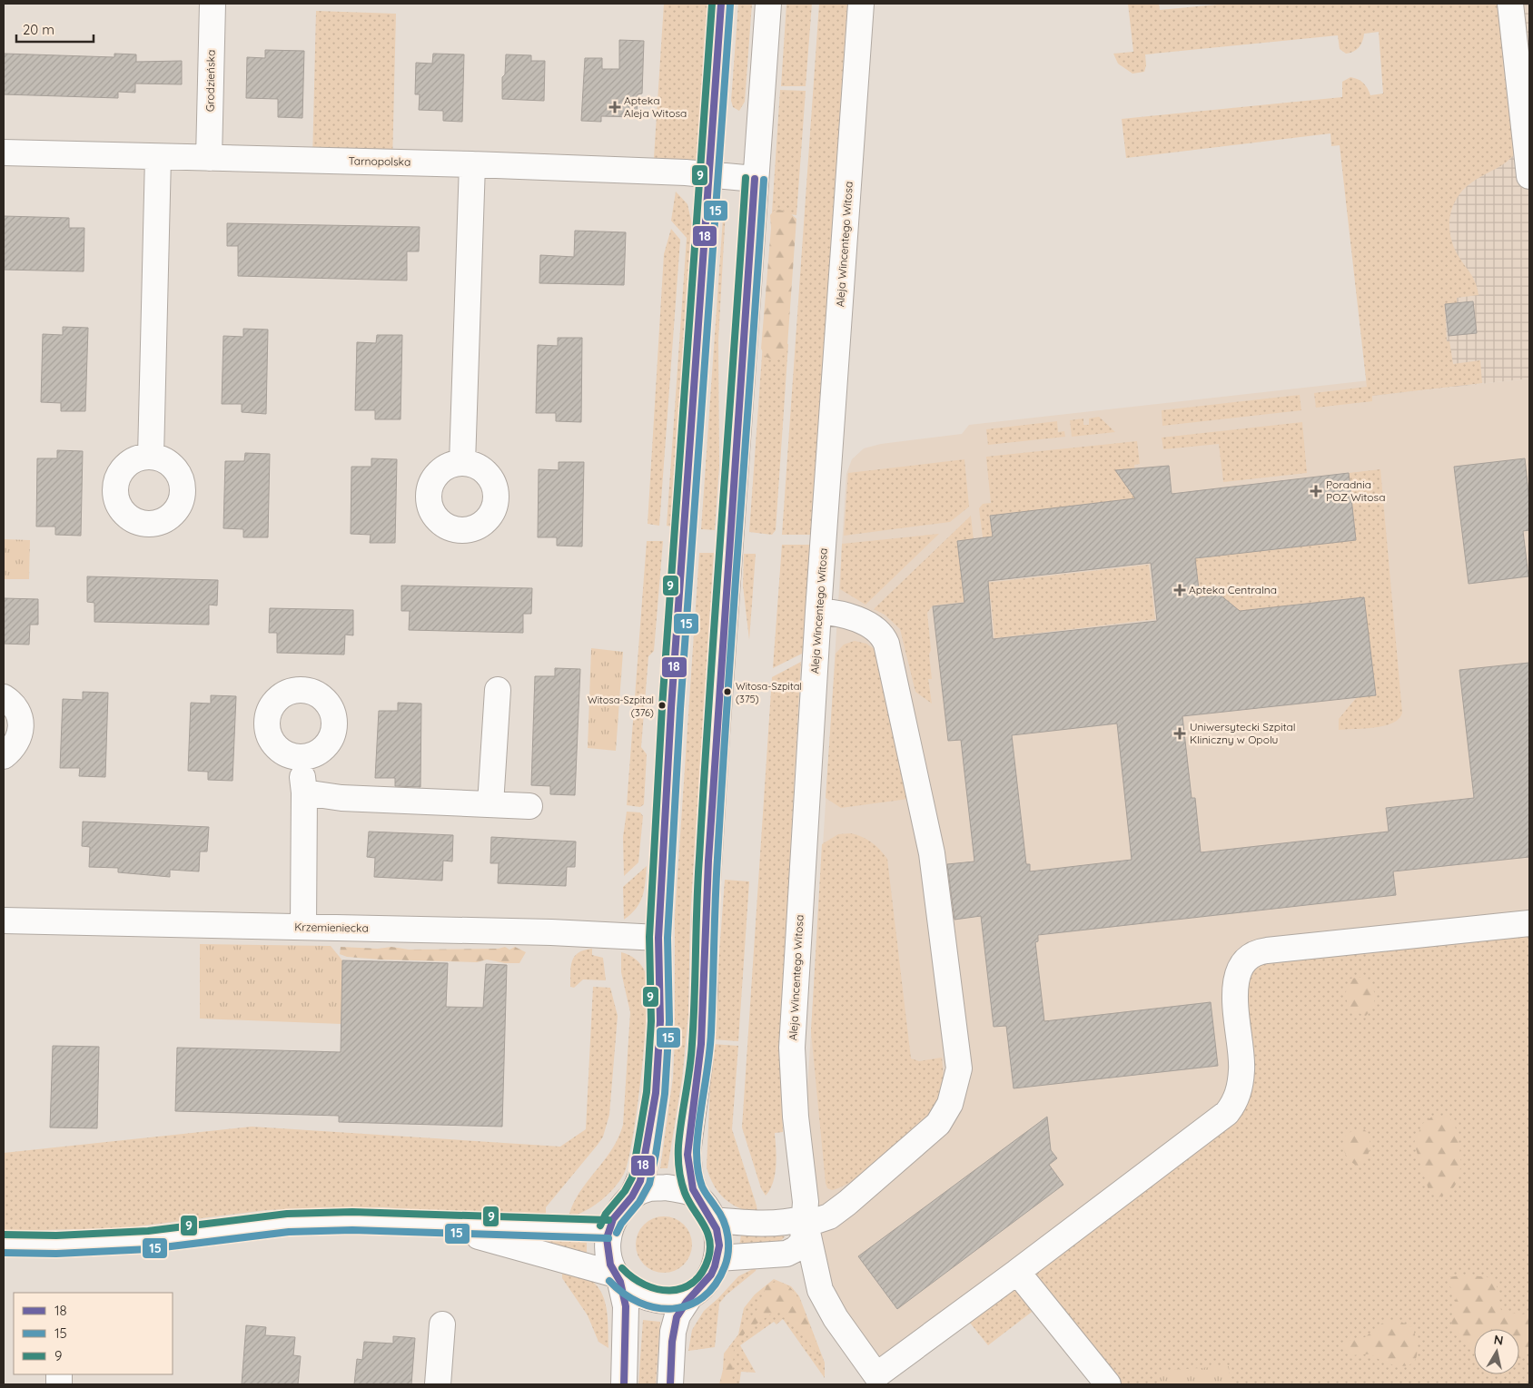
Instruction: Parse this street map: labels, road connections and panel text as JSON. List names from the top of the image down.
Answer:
{
  "streets": {
    "street": [
      "Grodzieńska",
      "Tarnopolska",
      "Aleja Wincentego Witosa",
      "Krzemieniecka"
    ]
  },
  "crossings": [
    ["Grodzieńska", "Tarnopolska"]
  ],
  "places": {
    "health": [
      "Apteka Aleja Witosa",
      "Poradnia POZ Witosa",
      "Apteka Centralna",
      "Uniwersytecki Szpital Kliniczny w Opolu"
    ],
    "other": ["Witosa-Szpital (375)", "Witosa-Szpital (376)"]
  },
  "lines": ["transit line 18", "transit line 9", "transit line 15"],
  "legend": ["18", "15", "9"],
  "scale_bar": "20 m",
  "north": "top"
}
